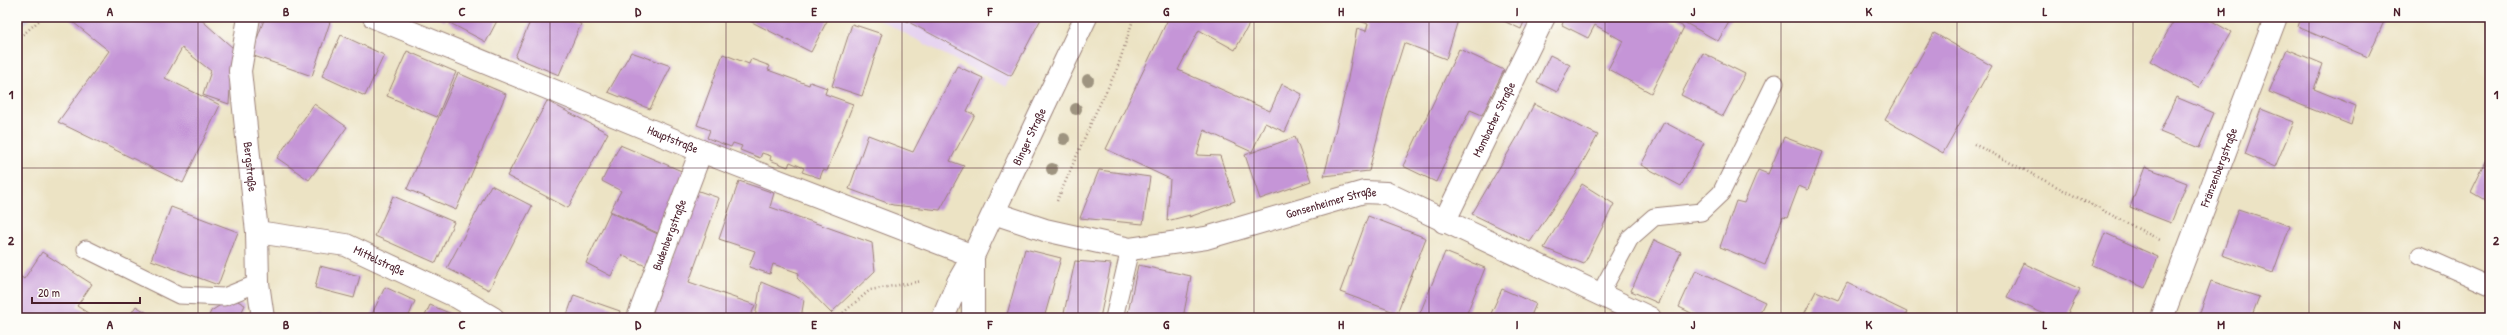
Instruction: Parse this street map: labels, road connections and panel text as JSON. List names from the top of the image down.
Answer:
{
  "streets": {
    "street": [
      "Mombacher Straße",
      "Binger Straße",
      "Hauptstraße",
      "Bergstraße",
      "Fränzenbergstraße",
      "Gonsenheimer Straße",
      "Budenbergstraße",
      "Mittelstraße"
    ]
  },
  "crossings": [
    ["Mombacher Straße", "Gonsenheimer Straße"],
    ["Binger Straße", "Hauptstraße"],
    ["Binger Straße", "Gonsenheimer Straße"],
    ["Hauptstraße", "Budenbergstraße"],
    ["Bergstraße", "Mittelstraße"]
  ],
  "scale_bar": "20 m",
  "grid": {
    "columns": [
      "A",
      "B",
      "C",
      "D",
      "E",
      "F",
      "G",
      "H",
      "I",
      "J",
      "K",
      "L",
      "M",
      "N"
    ],
    "rows": ["1", "2"]
  }
}
